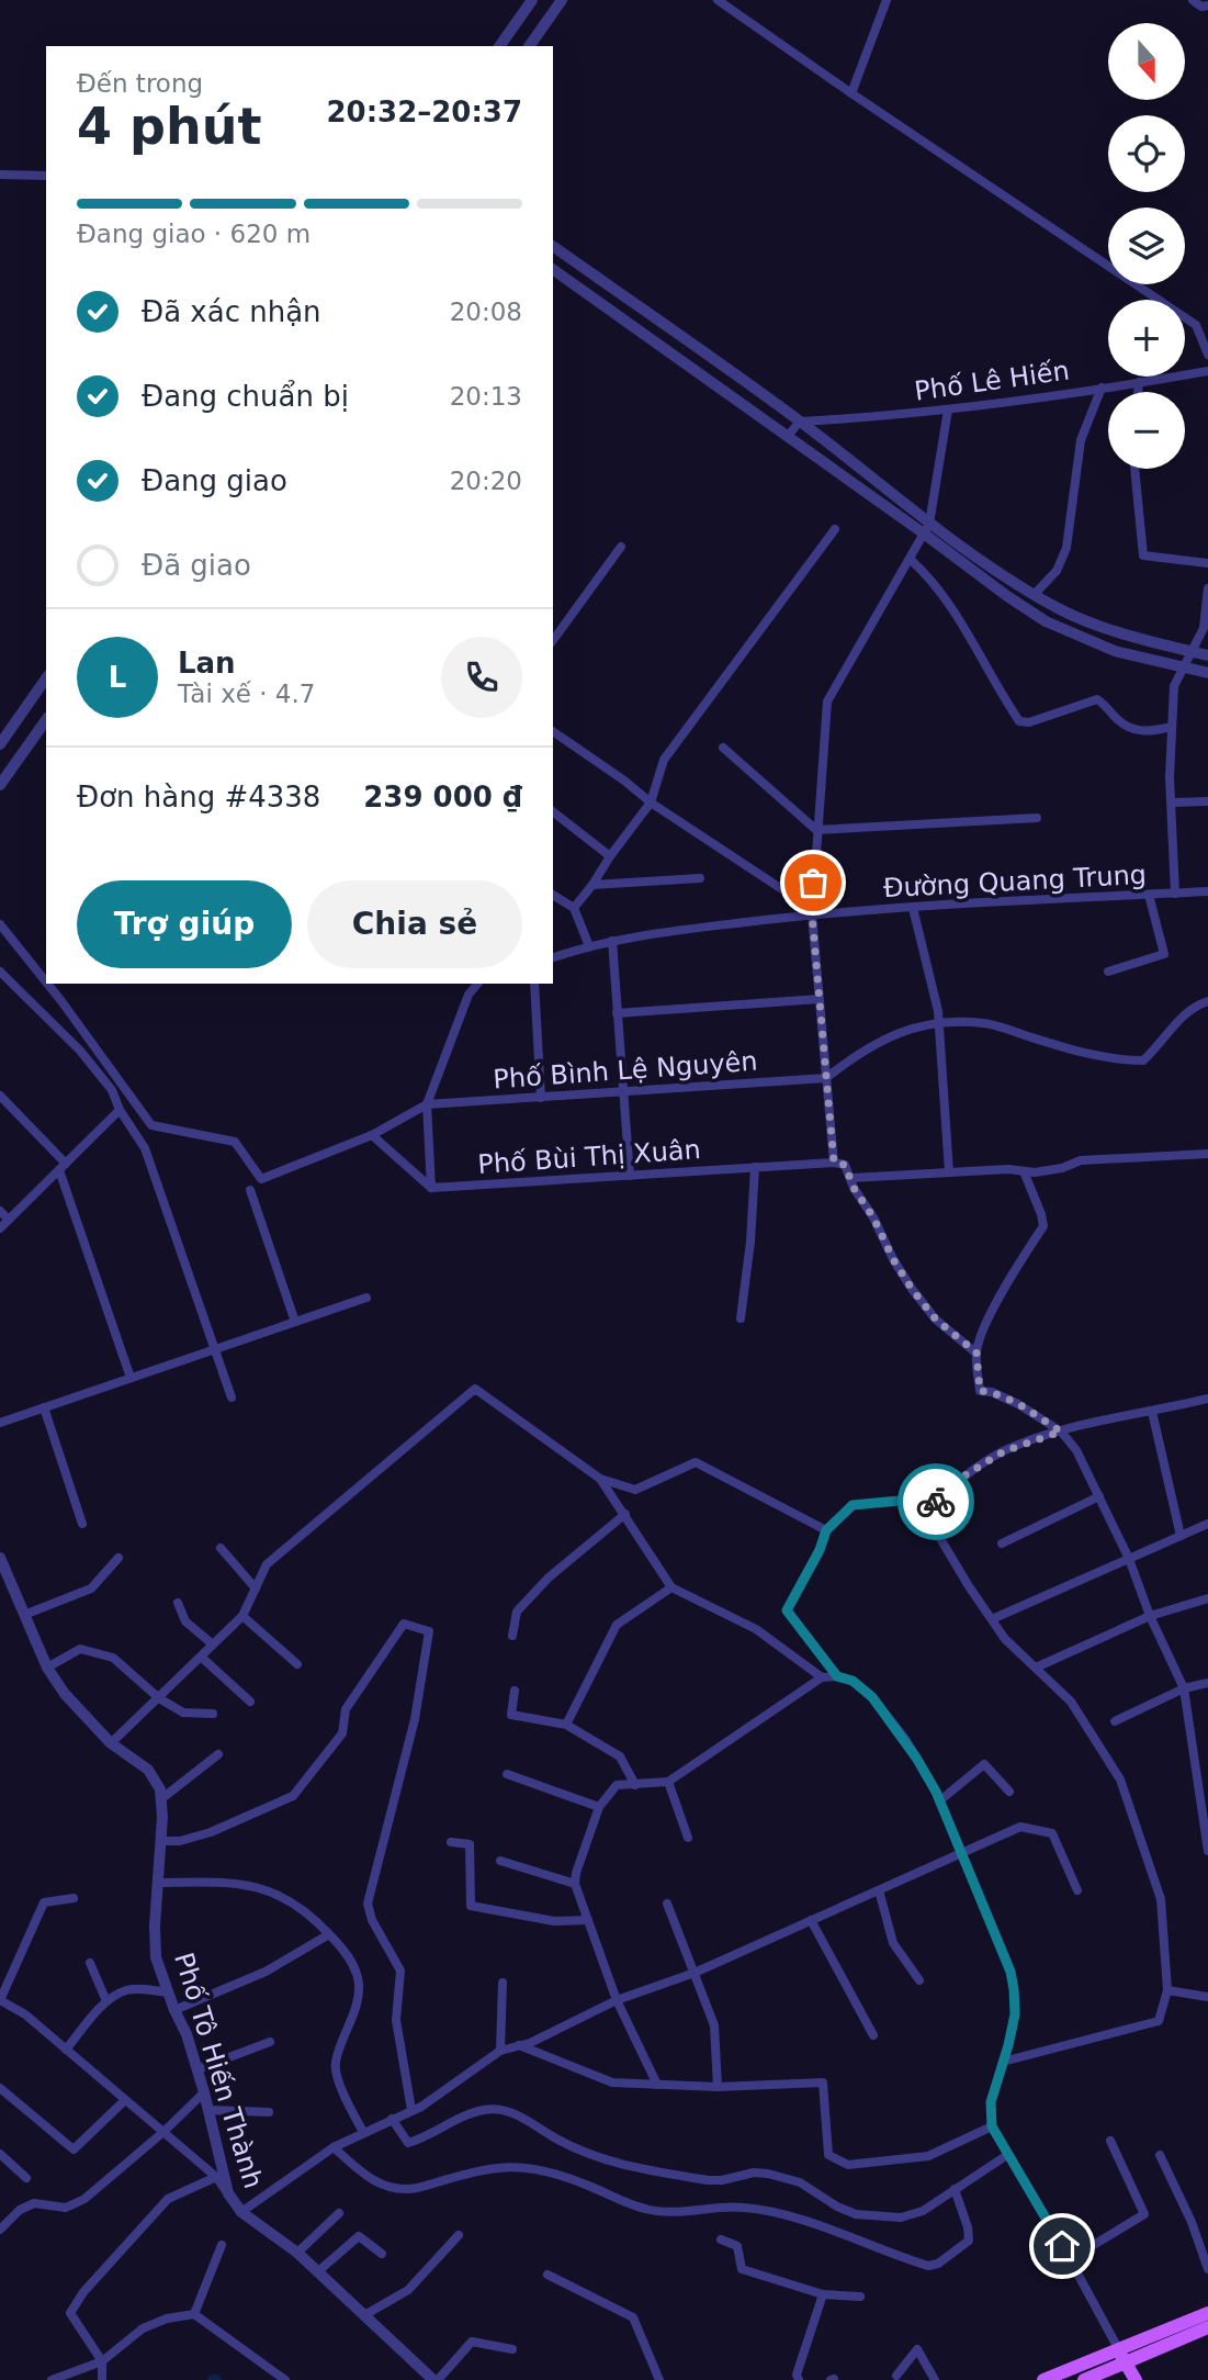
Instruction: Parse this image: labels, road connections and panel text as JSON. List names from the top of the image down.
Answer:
{
  "streets": {
    "street": [
      "Phố Lê Hiến",
      "Đường Quang Trung",
      "Phố Bình Lệ Nguyên",
      "Phố Bùi Thị Xuân",
      "Phố Tô Hiến Thành"
    ]
  },
  "north": "bottom",
  "page": {
    "map_buttons": ["+", "−"],
    "heading": ["4 phút", "Đến trong", "20:32–20:37"],
    "panel": [
      "Lan",
      "Tài xế · 4.7",
      "Đơn hàng #4338",
      "239 000 ₫"
    ],
    "bar": "Đang giao · 620 m",
    "list": [
      ["Đã xác nhận", "20:08"],
      ["Đang chuẩn bị", "20:13"],
      ["Đang giao", "20:20"],
      "Đã giao"
    ],
    "round": "L",
    "buttons": ["Trợ giúp", "Chia sẻ"]
  }
}
